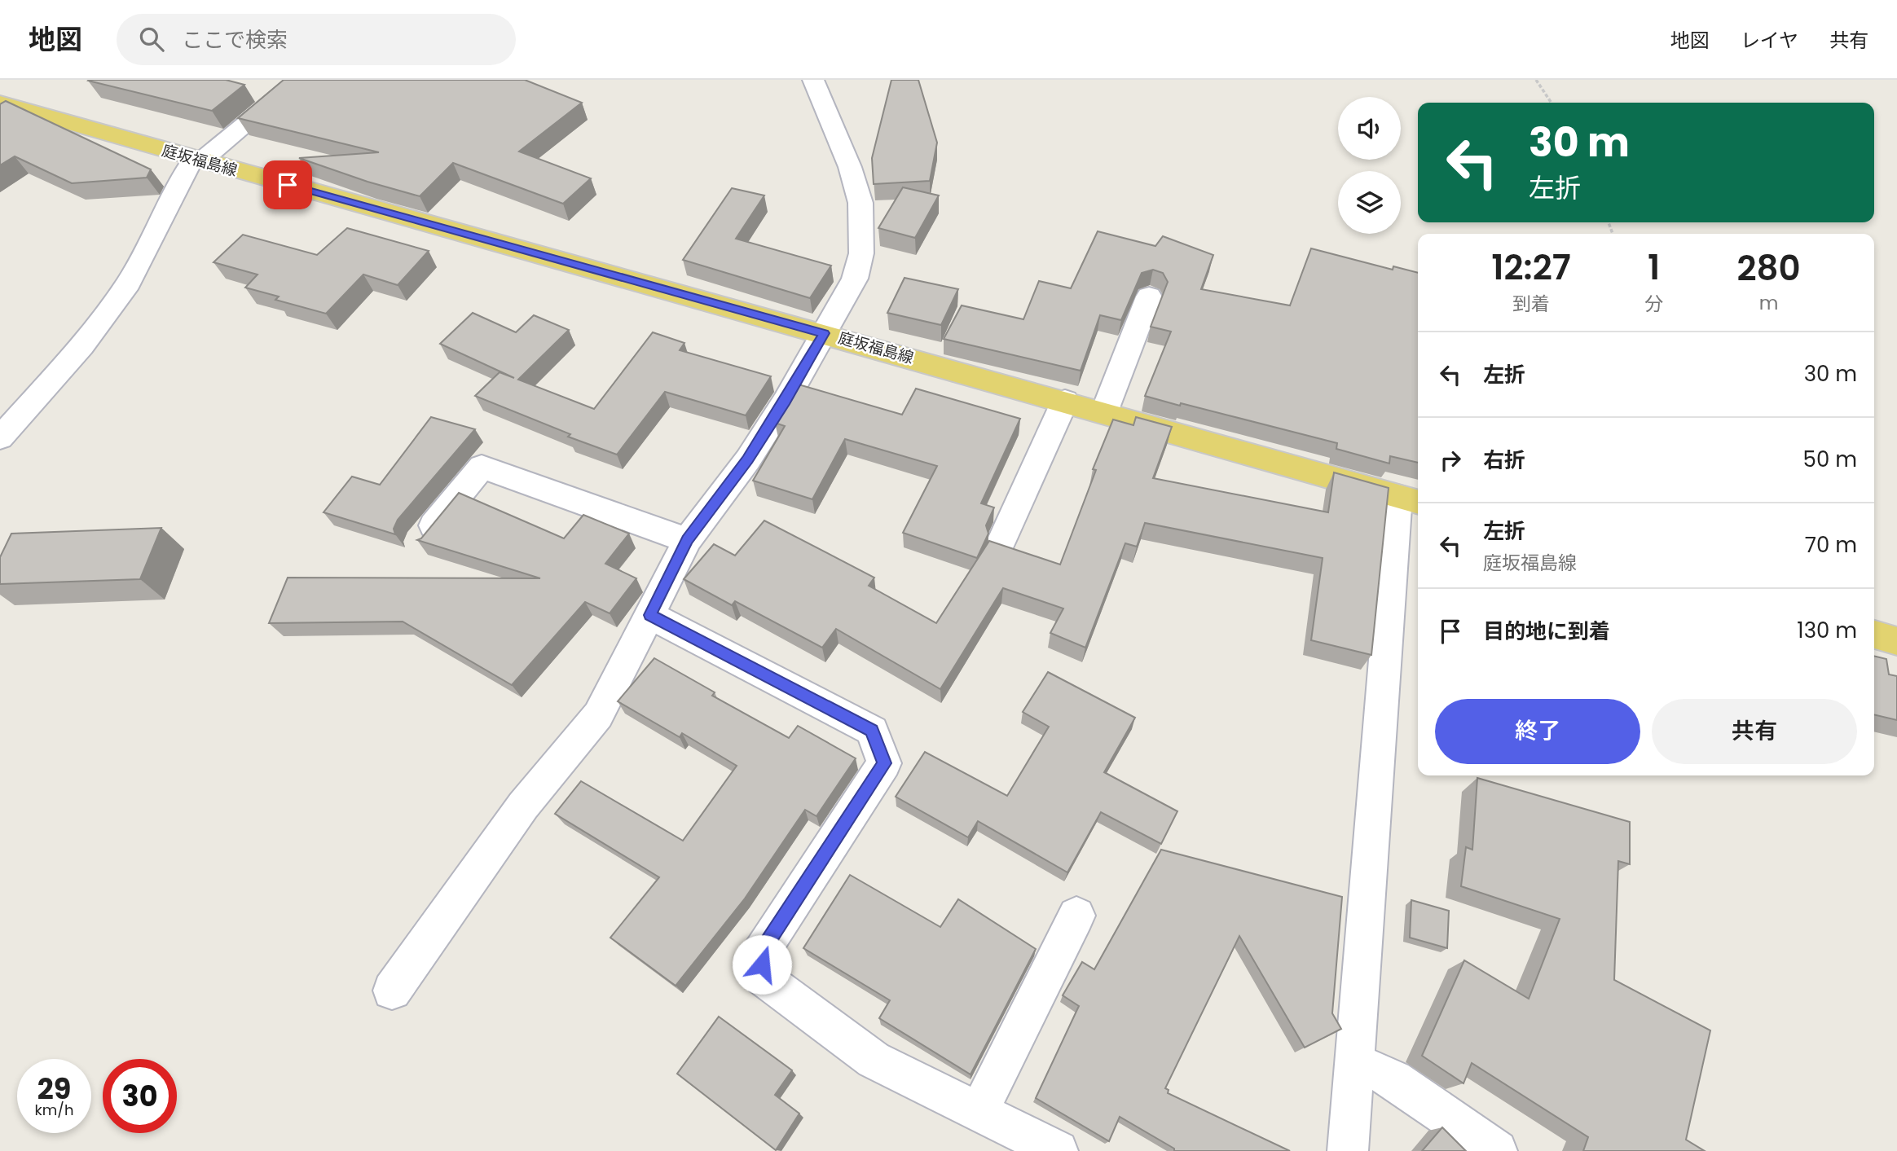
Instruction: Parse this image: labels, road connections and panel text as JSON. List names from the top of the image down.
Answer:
{
  "streets": {
    "main road": ["庭坂福島線"]
  },
  "page": {
    "header": "地図",
    "search": "ここで検索",
    "nav": ["地図", "レイヤ", "共有"],
    "turn": ["30 m", "左折"],
    "eta": [
      "12:27",
      "到着",
      "1",
      "分",
      "280",
      "m"
    ],
    "list": [
      {
        "name": "左折",
        "value": "30 m"
      },
      {
        "name": "右折",
        "value": "50 m"
      },
      {
        "name": "左折",
        "note": "庭坂福島線",
        "value": "70 m"
      },
      {
        "name": "目的地に到着",
        "value": "130 m"
      }
    ],
    "buttons": ["終了", "共有"],
    "speed": "29 km/h",
    "limit": "30"
  }
}
